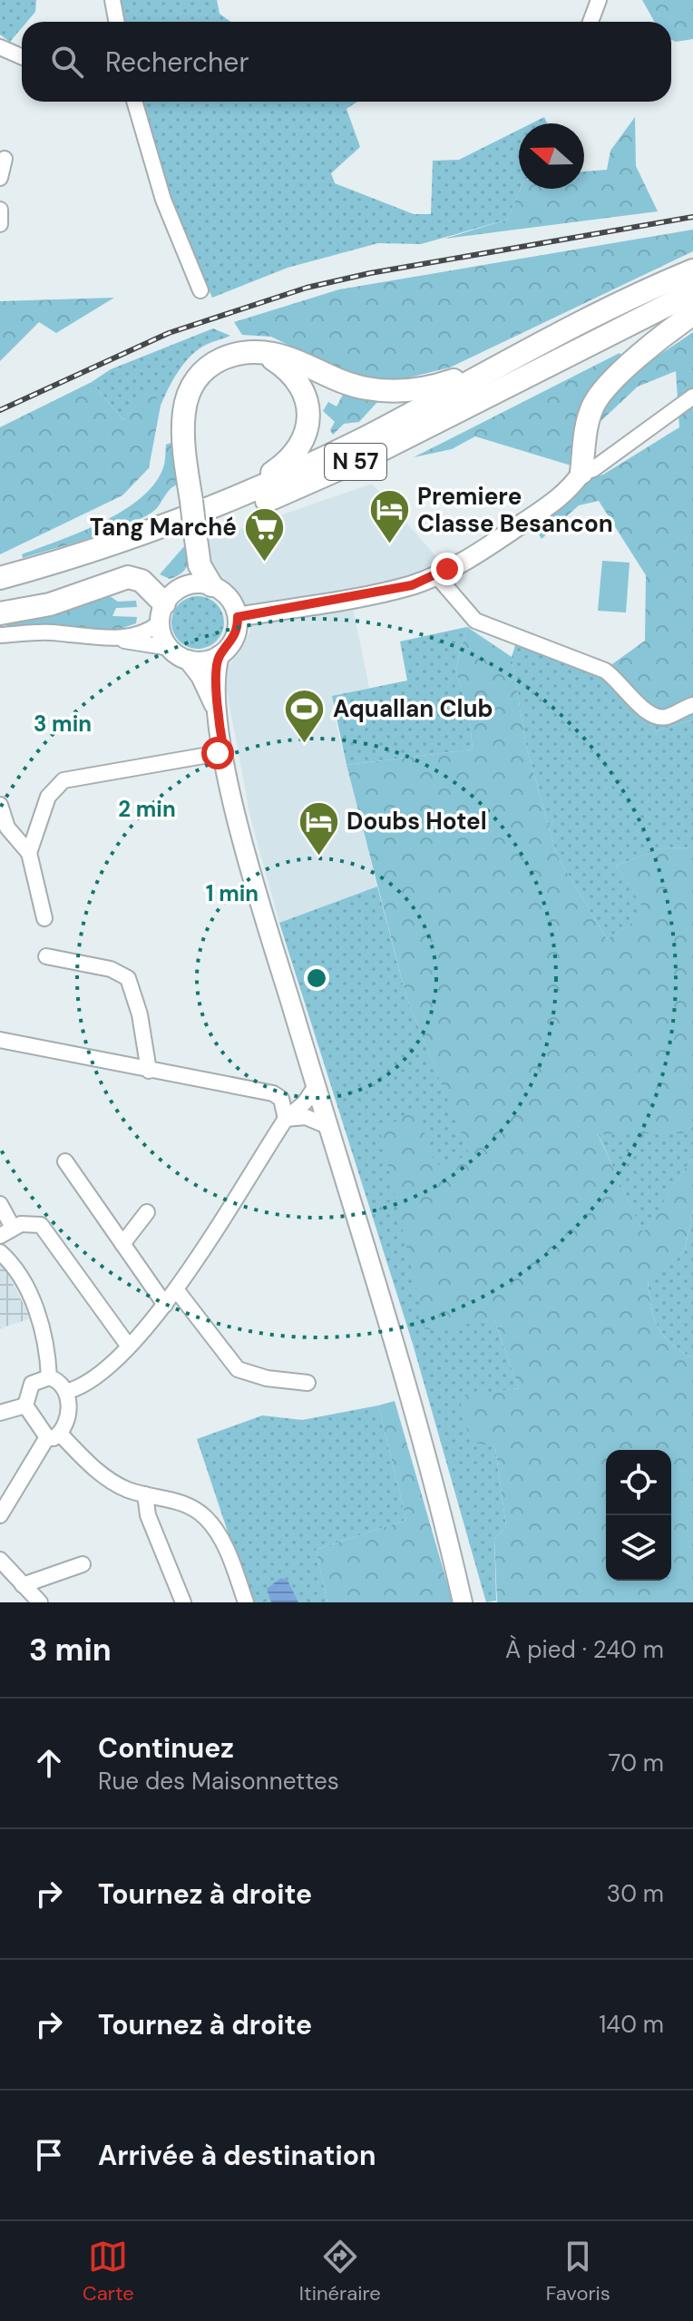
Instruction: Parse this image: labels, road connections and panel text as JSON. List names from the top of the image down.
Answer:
{
  "streets": {
    "highway": ["N 57"]
  },
  "places": {
    "hotel": ["Premiere Classe Besancon", "Doubs Hotel"],
    "supermarket": ["Tang Marché"],
    "sports": ["Aquallan Club"]
  },
  "north": "left",
  "page": {
    "search": "Rechercher",
    "heading": ["3 min", "À pied · 240 m"],
    "list": [
      ["Continuez", "Rue des Maisonnettes", "70 m"],
      ["Tournez à droite", "30 m"],
      ["Tournez à droite", "140 m"],
      "Arrivée à destination"
    ],
    "nav": ["Carte", "Itinéraire", "Favoris"]
  },
  "rings": ["3 min", "2 min", "1 min"]
}
